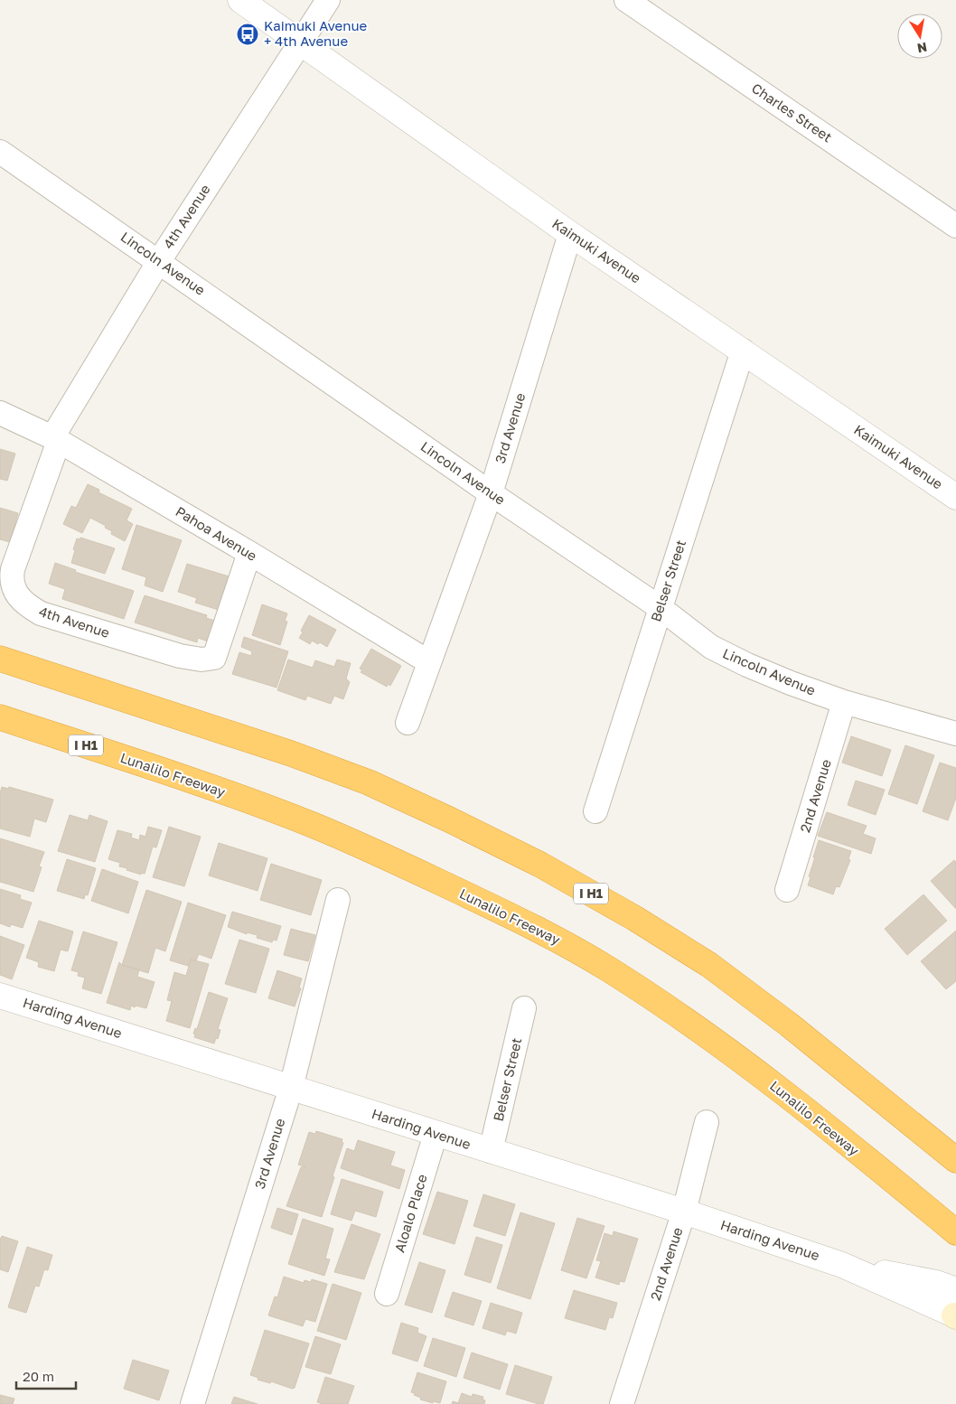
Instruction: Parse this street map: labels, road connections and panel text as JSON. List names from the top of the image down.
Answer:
{
  "streets": {
    "highway": ["I H1", "Lunalilo Freeway"],
    "street": [
      "Charles Street",
      "4th Avenue",
      "Kaimuki Avenue",
      "Lincoln Avenue",
      "3rd Avenue",
      "Pahoa Avenue",
      "Belser Street",
      "2nd Avenue",
      "Harding Avenue",
      "Aloalo Place"
    ]
  },
  "crossings": [
    ["4th Avenue", "Kaimuki Avenue"],
    ["4th Avenue", "Lincoln Avenue"],
    ["4th Avenue", "Pahoa Avenue"],
    ["Kaimuki Avenue", "3rd Avenue"],
    ["Kaimuki Avenue", "Belser Street"],
    ["Lincoln Avenue", "3rd Avenue"],
    ["Lincoln Avenue", "Belser Street"],
    ["Lincoln Avenue", "2nd Avenue"],
    ["3rd Avenue", "Pahoa Avenue"],
    ["3rd Avenue", "Harding Avenue"],
    ["Belser Street", "Harding Avenue"],
    ["2nd Avenue", "Harding Avenue"],
    ["Harding Avenue", "Aloalo Place"]
  ],
  "places": {
    "bus stop": ["Kaimuki Avenue + 4th Avenue"]
  },
  "scale_bar": "20 m",
  "north": "bottom"
}
